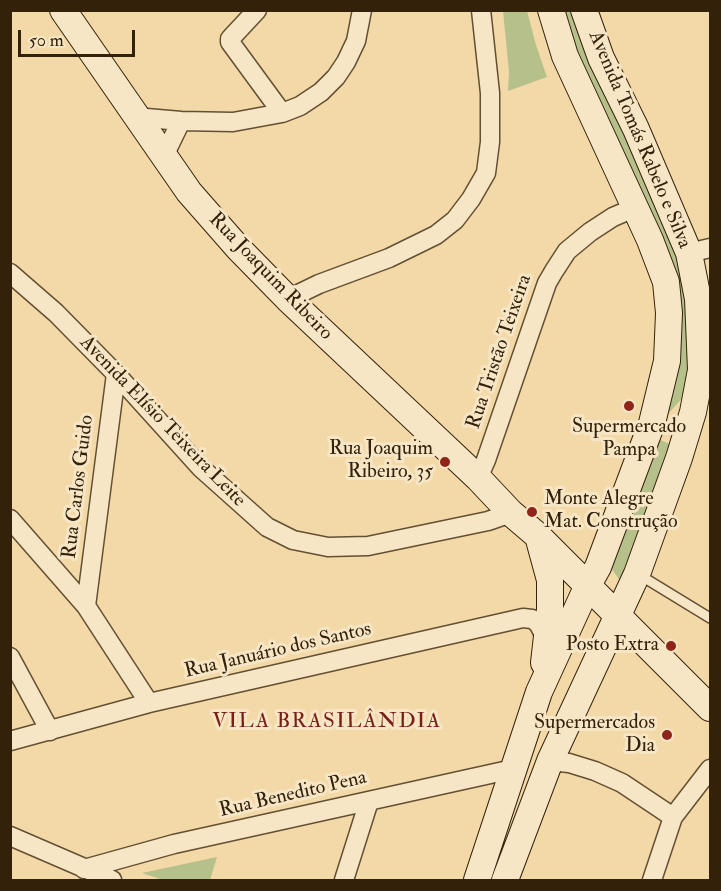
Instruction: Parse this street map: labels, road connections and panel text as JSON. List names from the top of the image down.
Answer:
{
  "streets": {
    "main road": ["Avenida Tomás Rabelo e Silva", "Rua Joaquim Ribeiro"],
    "street": [
      "Rua Tristão Teixeira",
      "Avenida Elísio Teixeira Leite",
      "Rua Carlos Guido",
      "Rua Januário dos Santos",
      "Rua Benedito Pena"
    ]
  },
  "crossings": [
    ["Avenida Tomás Rabelo e Silva", "Rua Tristão Teixeira"],
    ["Rua Joaquim Ribeiro", "Rua Tristão Teixeira"],
    ["Rua Joaquim Ribeiro", "Avenida Elísio Teixeira Leite"],
    ["Avenida Elísio Teixeira Leite", "Rua Carlos Guido"]
  ],
  "districts": ["VILA BRASILÂNDIA"],
  "places": [
    "Supermercado Pampa",
    "Rua Joaquim Ribeiro, 35",
    "Monte Alegre Mat. Construção",
    "Posto Extra",
    "Supermercados Dia"
  ],
  "scale_bar": "50 m"
}
